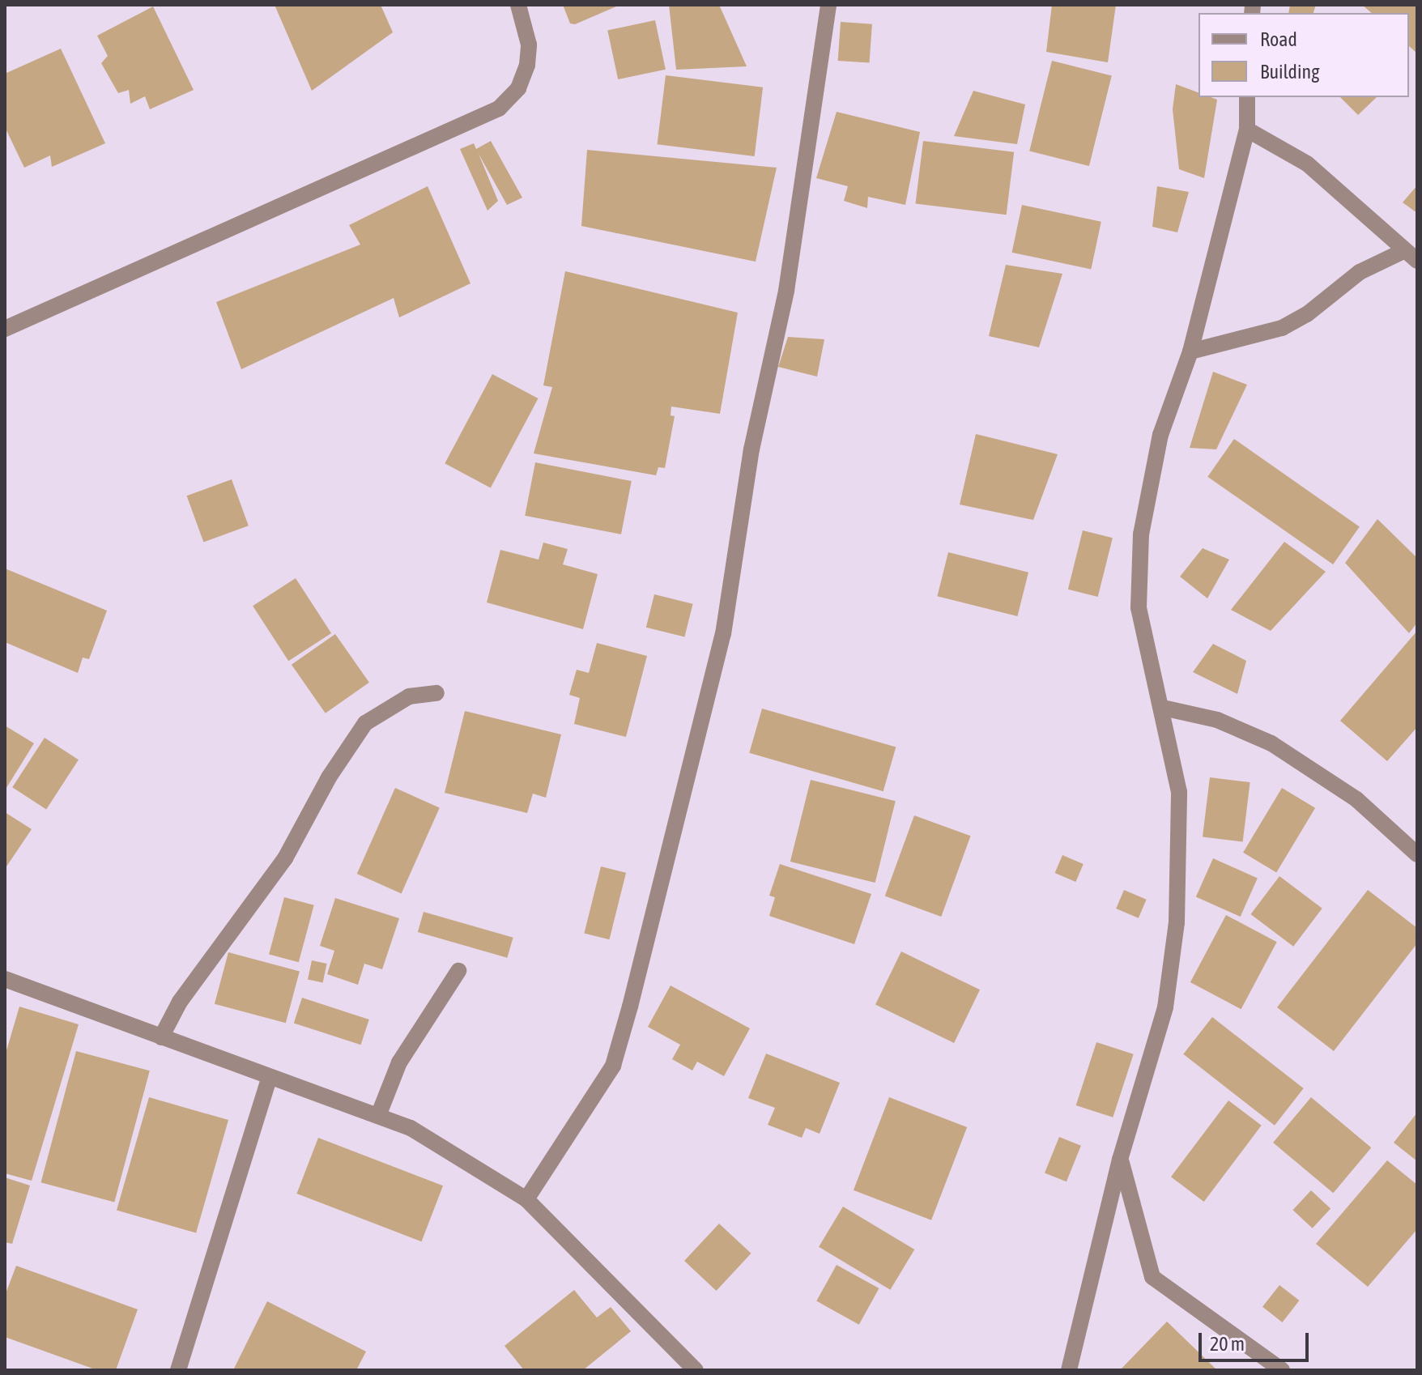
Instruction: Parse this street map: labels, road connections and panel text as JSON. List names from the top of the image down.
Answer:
{
  "legend": ["Road", "Building"],
  "scale_bar": "20 m"
}
